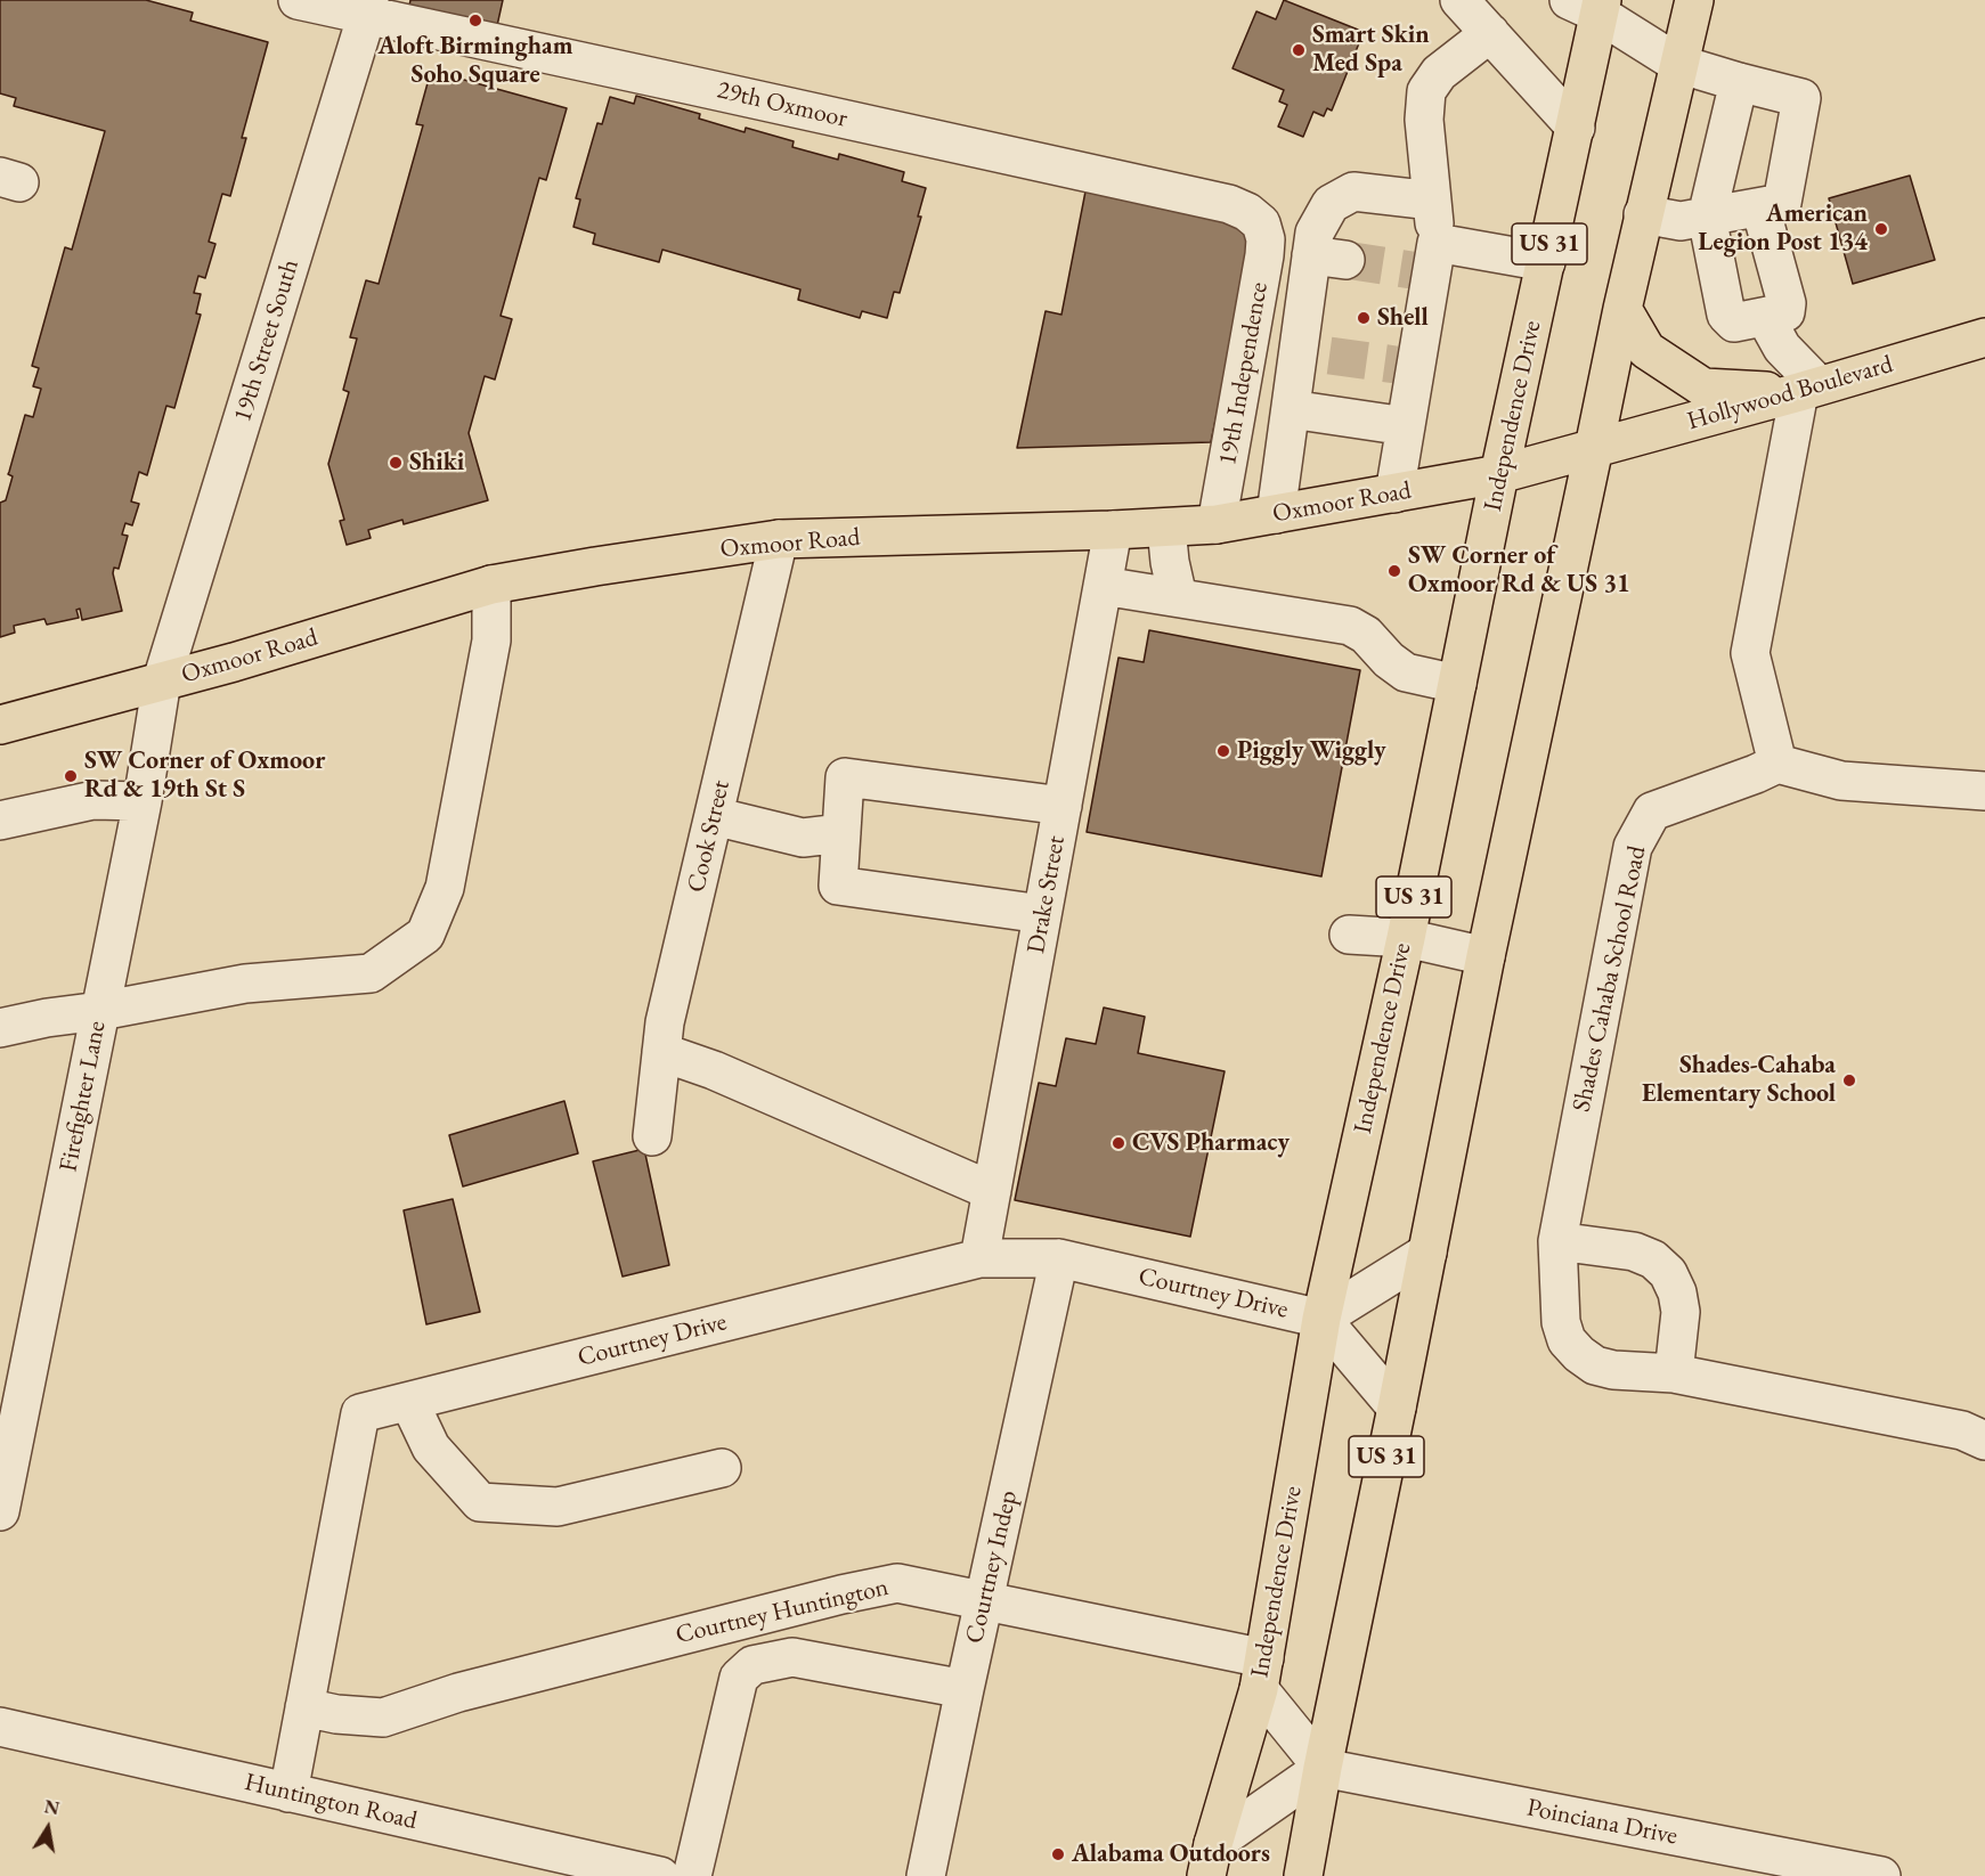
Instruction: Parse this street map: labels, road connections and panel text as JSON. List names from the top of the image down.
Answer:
{
  "streets": {
    "main road": [
      "US 31",
      "Hollywood Boulevard",
      "Independence Drive",
      "Oxmoor Road"
    ],
    "street": [
      "29th Oxmoor",
      "19th Street South",
      "19th Independence",
      "Cook Street",
      "Drake Street",
      "Shades Cahaba School Road",
      "Firefighter Lane",
      "Courtney Drive",
      "Courtney Indep",
      "Courtney Huntington",
      "Huntington Road",
      "Poinciana Drive"
    ]
  },
  "crossings": [
    ["29th Oxmoor", "19th Street South"],
    ["29th Oxmoor", "19th Independence"],
    ["US 31", "Hollywood Boulevard"],
    ["US 31", "Oxmoor Road"],
    ["US 31", "Courtney Drive"],
    ["US 31", "Poinciana Drive"],
    ["19th Street South", "Oxmoor Road"],
    ["19th Street South", "Firefighter Lane"],
    ["19th Independence", "Oxmoor Road"],
    ["Hollywood Boulevard", "Oxmoor Road"],
    ["Independence Drive", "Oxmoor Road"],
    ["Independence Drive", "Courtney Drive"],
    ["Independence Drive", "Courtney Huntington"],
    ["Oxmoor Road", "Cook Street"],
    ["Oxmoor Road", "Drake Street"],
    ["Oxmoor Road", "Firefighter Lane"],
    ["Drake Street", "Courtney Drive"],
    ["Courtney Drive", "Courtney Indep"],
    ["Courtney Drive", "Courtney Huntington"],
    ["Courtney Drive", "Huntington Road"],
    ["Courtney Indep", "Courtney Huntington"]
  ],
  "places": [
    "Aloft Birmingham Soho Square",
    "Smart Skin Med Spa",
    "American Legion Post 134",
    "Shell",
    "Shiki",
    "SW Corner of Oxmoor Rd & US 31",
    "Piggly Wiggly",
    "SW Corner of Oxmoor Rd & 19th St S",
    "Shades-Cahaba Elementary School",
    "CVS Pharmacy",
    "Alabama Outdoors"
  ],
  "north": "top"
}
